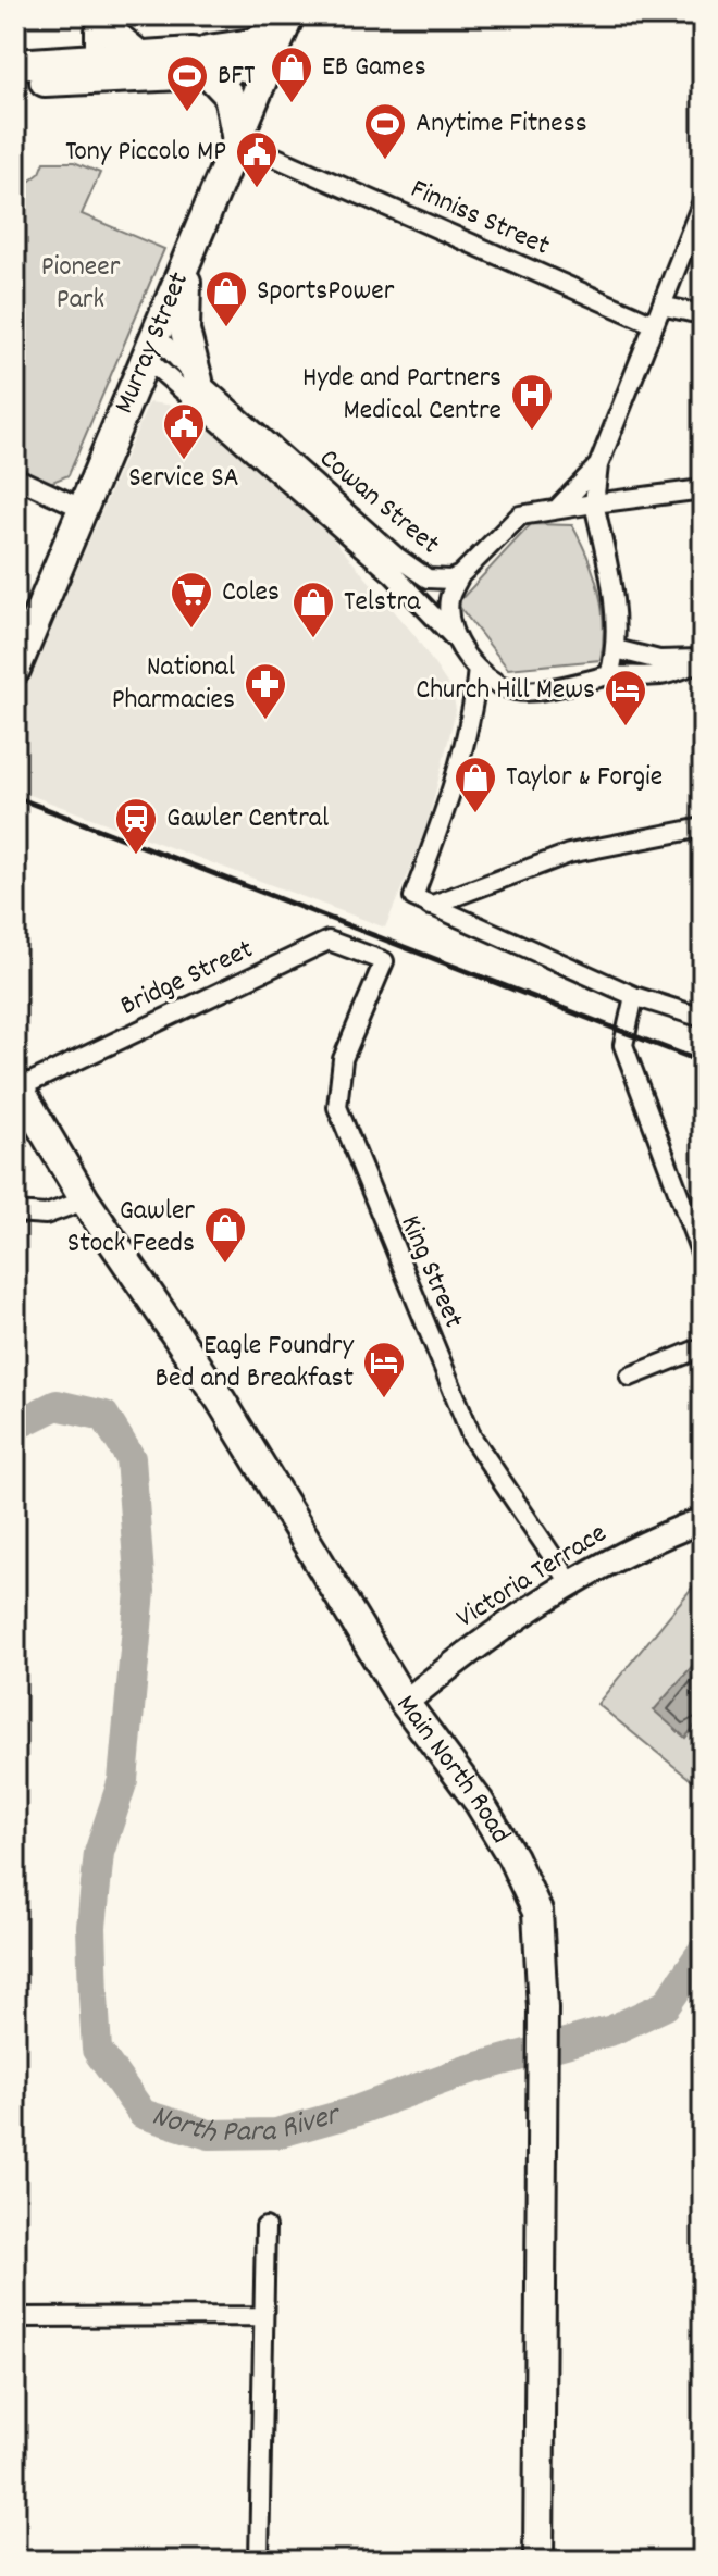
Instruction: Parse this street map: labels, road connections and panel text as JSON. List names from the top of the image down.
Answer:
{
  "streets": {
    "main road": ["Murray Street", "Main North Road"],
    "street": [
      "Finniss Street",
      "Cowan Street",
      "Bridge Street",
      "King Street",
      "Victoria Terrace"
    ]
  },
  "crossings": [
    ["Finniss Street", "Murray Street"],
    ["Murray Street", "Cowan Street"],
    ["Bridge Street", "King Street"],
    ["Bridge Street", "Main North Road"],
    ["King Street", "Victoria Terrace"],
    ["Victoria Terrace", "Main North Road"]
  ],
  "water": ["North Para River"],
  "parks": ["Pioneer Park"],
  "places": {
    "shop": [
      "EB Games",
      "SportsPower",
      "Telstra",
      "Taylor & Forgie",
      "Gawler Stock Feeds"
    ],
    "sports": ["BFT", "Anytime Fitness"],
    "public building": ["Tony Piccolo MP", "Service SA"],
    "hospital": ["Hyde and Partners Medical Centre"],
    "supermarket": ["Coles"],
    "pharmacy": ["National Pharmacies"],
    "hotel": ["Church Hill Mews", "Eagle Foundry Bed and Breakfast"],
    "station": ["Gawler Central"]
  }
}
